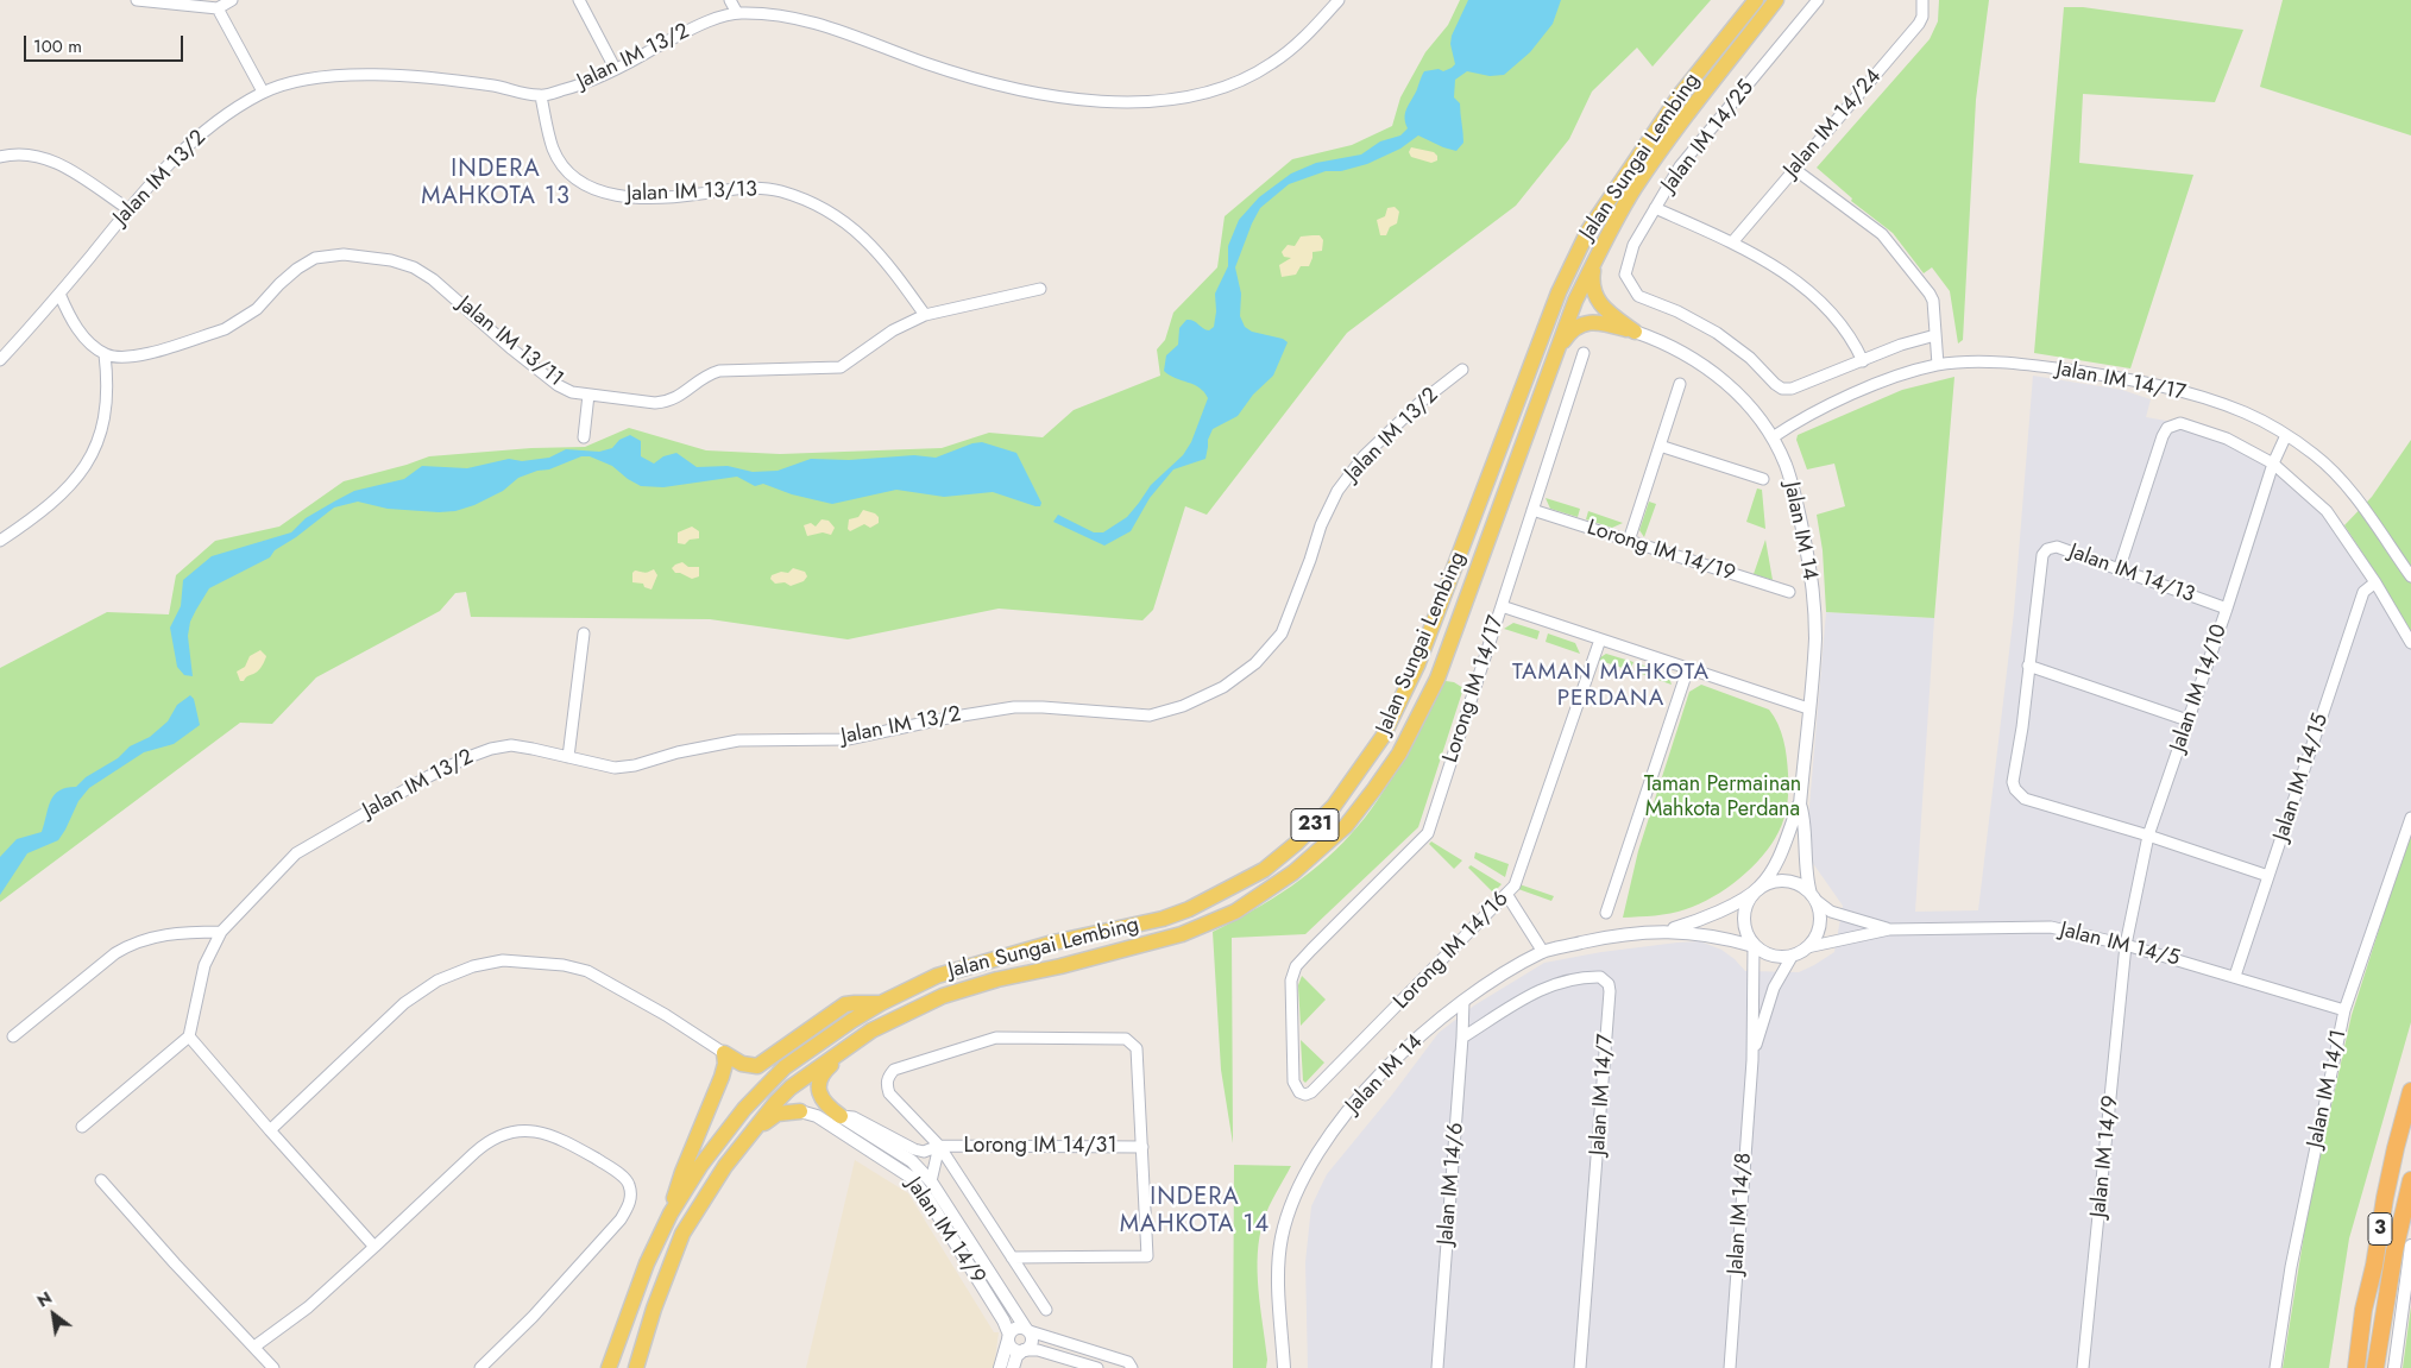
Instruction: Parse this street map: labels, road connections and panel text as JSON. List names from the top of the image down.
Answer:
{
  "streets": {
    "highway": ["3"],
    "main road": ["Jalan Sungai Lembing", "231"],
    "street": [
      "Jalan IM 13/2",
      "Jalan IM 14/24",
      "Jalan IM 14/25",
      "Jalan IM 13/13",
      "Jalan IM 13/11",
      "Jalan IM 14/17",
      "Jalan IM 14",
      "Lorong IM 14/19",
      "Jalan IM 14/13",
      "Jalan IM 14/10",
      "Lorong IM 14/17",
      "Jalan IM 14/15",
      "Jalan IM 14/5",
      "Lorong IM 14/16",
      "Jalan IM 14/1",
      "Jalan IM 14/7",
      "Lorong IM 14/31",
      "Jalan IM 14/9",
      "Jalan IM 14/6",
      "Jalan IM 14/8"
    ]
  },
  "crossings": [
    ["Jalan IM 13/2", "Jalan IM 13/13"],
    ["Jalan IM 13/13", "Jalan IM 13/11"],
    ["Jalan IM 14/17", "Jalan IM 14"],
    ["Jalan IM 14/17", "Jalan IM 14/10"],
    ["Jalan IM 14", "Jalan IM 14/6"],
    ["Lorong IM 14/19", "Lorong IM 14/17"],
    ["Jalan IM 14/13", "Jalan IM 14/10"],
    ["Jalan IM 14/10", "Jalan IM 14/5"],
    ["Jalan IM 14/10", "Jalan IM 14/9"],
    ["Lorong IM 14/17", "Lorong IM 14/16"],
    ["Jalan IM 14/15", "Jalan IM 14/5"],
    ["Jalan IM 14/5", "Jalan IM 14/1"],
    ["Jalan IM 14/5", "Jalan IM 14/9"],
    ["Jalan IM 14/7", "Jalan IM 14/6"],
    ["Lorong IM 14/31", "Jalan IM 14/9"]
  ],
  "districts": ["INDERA MAHKOTA 13", "TAMAN MAHKOTA PERDANA", "INDERA MAHKOTA 14"],
  "parks": ["Taman Permainan Mahkota Perdana"],
  "scale_bar": "100 m",
  "north": "top left"
}
